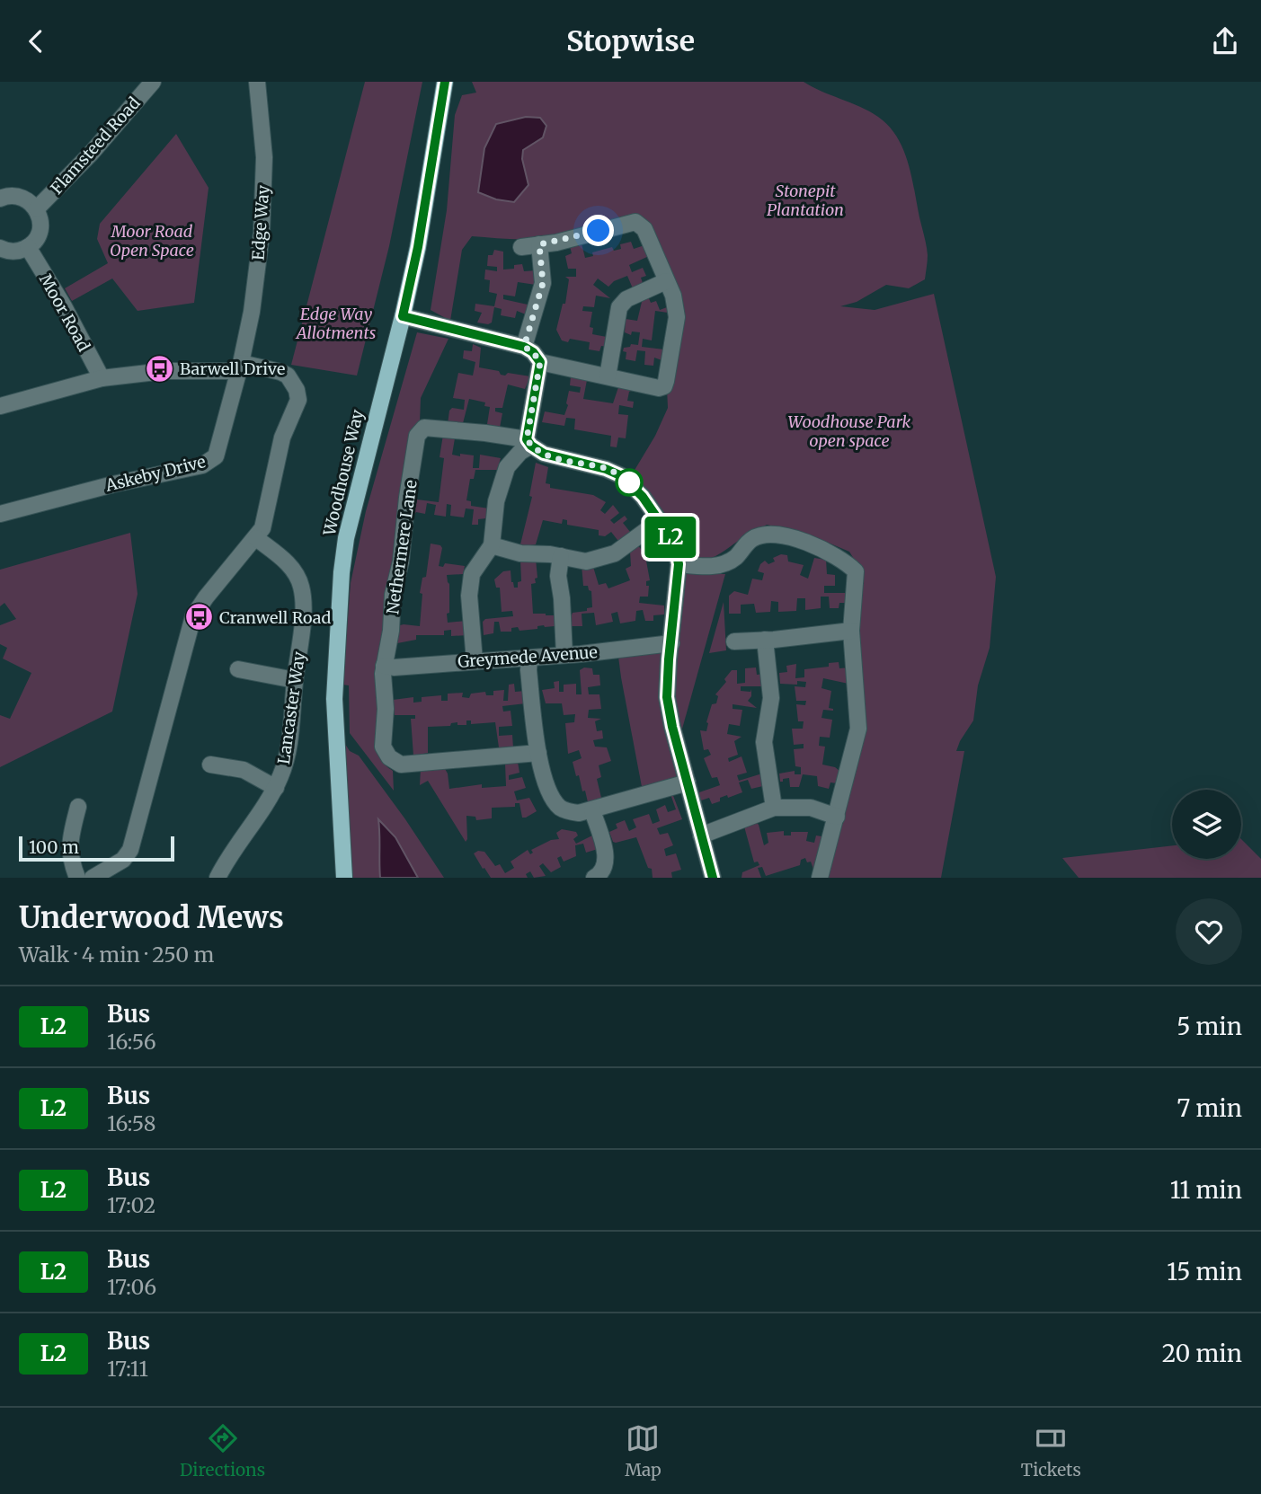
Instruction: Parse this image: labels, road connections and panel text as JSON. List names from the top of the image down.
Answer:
{
  "streets": {
    "main road": ["Woodhouse Way"],
    "street": [
      "Flamsteed Road",
      "Edge Way",
      "Moor Road",
      "Askeby Drive",
      "Nethermere Lane",
      "Greymede Avenue",
      "Lancaster Way"
    ]
  },
  "crossings": [
    ["Edge Way", "Askeby Drive"],
    ["Nethermere Lane", "Greymede Avenue"]
  ],
  "parks": [
    "Stonepit Plantation",
    "Moor Road Open Space",
    "Edge Way Allotments",
    "Woodhouse Park open space"
  ],
  "places": {
    "bus stop": ["Barwell Drive", "Cranwell Road"]
  },
  "lines": ["bus line L2"],
  "scale_bar": "100 m",
  "page": {
    "header": "Stopwise",
    "on_map": "L2",
    "scale": "100 m",
    "heading": ["Underwood Mews", "Walk · 4 min · 250 m"],
    "list": [
      {
        "mark": "L2",
        "name": "Bus",
        "note": "16:56",
        "value": "5 min"
      },
      {
        "mark": "L2",
        "name": "Bus",
        "note": "16:58",
        "value": "7 min"
      },
      {
        "mark": "L2",
        "name": "Bus",
        "note": "17:02",
        "value": "11 min"
      },
      {
        "mark": "L2",
        "name": "Bus",
        "note": "17:06",
        "value": "15 min"
      },
      {
        "mark": "L2",
        "name": "Bus",
        "note": "17:11",
        "value": "20 min"
      }
    ],
    "tabs": ["Directions", "Map", "Tickets"]
  }
}
